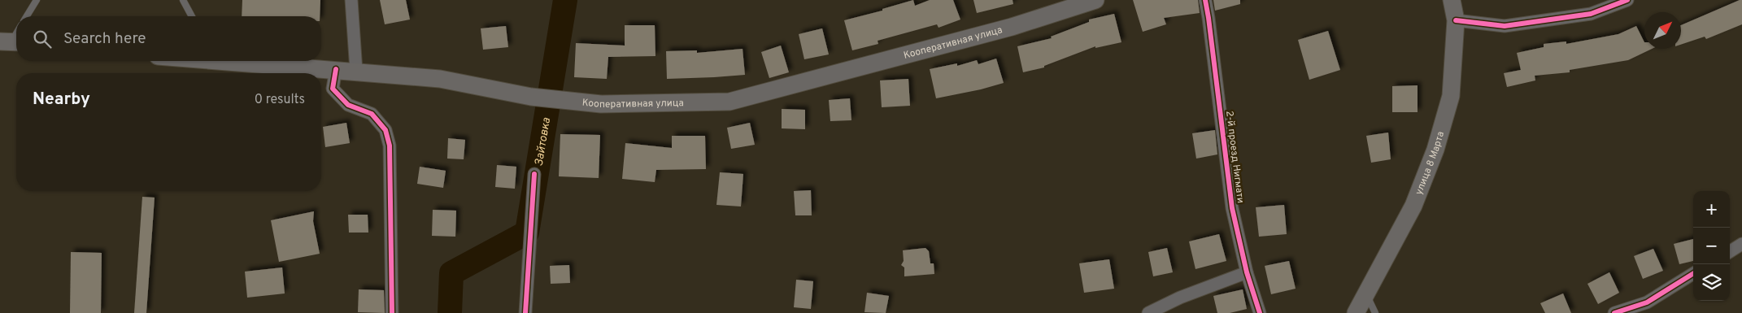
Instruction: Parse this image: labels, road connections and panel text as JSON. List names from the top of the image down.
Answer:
{
  "streets": {
    "main road": ["Кооперативная улица", "улица 8 Марта"],
    "street": ["2-й проезд Нигмати"]
  },
  "water": ["Зайтовка"],
  "north": "top right",
  "page": {
    "search": "Search here",
    "heading": ["Nearby", "0 results"],
    "map_buttons": ["+", "−"]
  }
}
